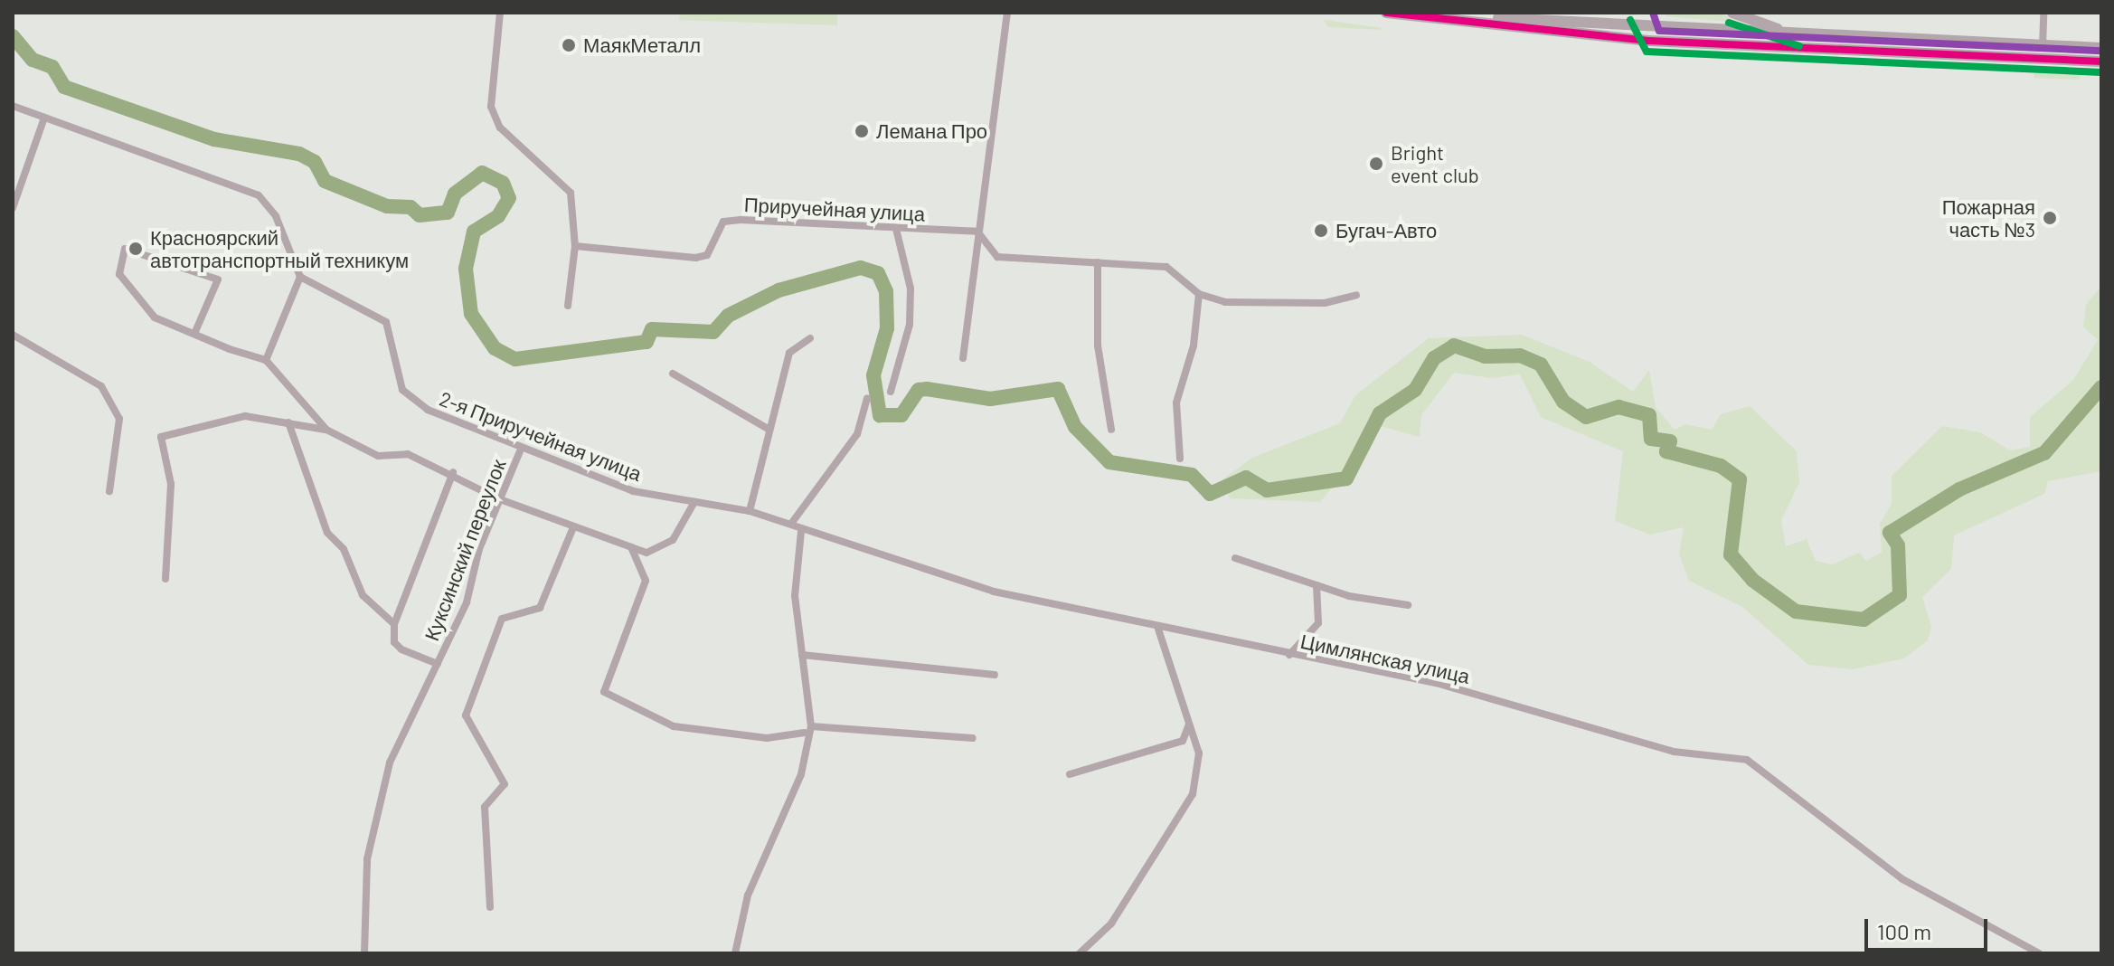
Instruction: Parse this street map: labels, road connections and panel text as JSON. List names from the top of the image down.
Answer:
{
  "streets": {
    "street": [
      "Приручейная улица",
      "2-я Приручейная улица",
      "Куксинский переулок",
      "Цимлянская улица"
    ]
  },
  "crossings": [
    ["2-я Приручейная улица", "Куксинский переулок"],
    ["2-я Приручейная улица", "Цимлянская улица"]
  ],
  "places": [
    "МаякМеталл",
    "Лемана Про",
    "Bright event club",
    "Пожарная часть №3",
    "Бугач-Авто",
    "Красноярский автотранспортный техникум"
  ],
  "scale_bar": "100 m"
}
